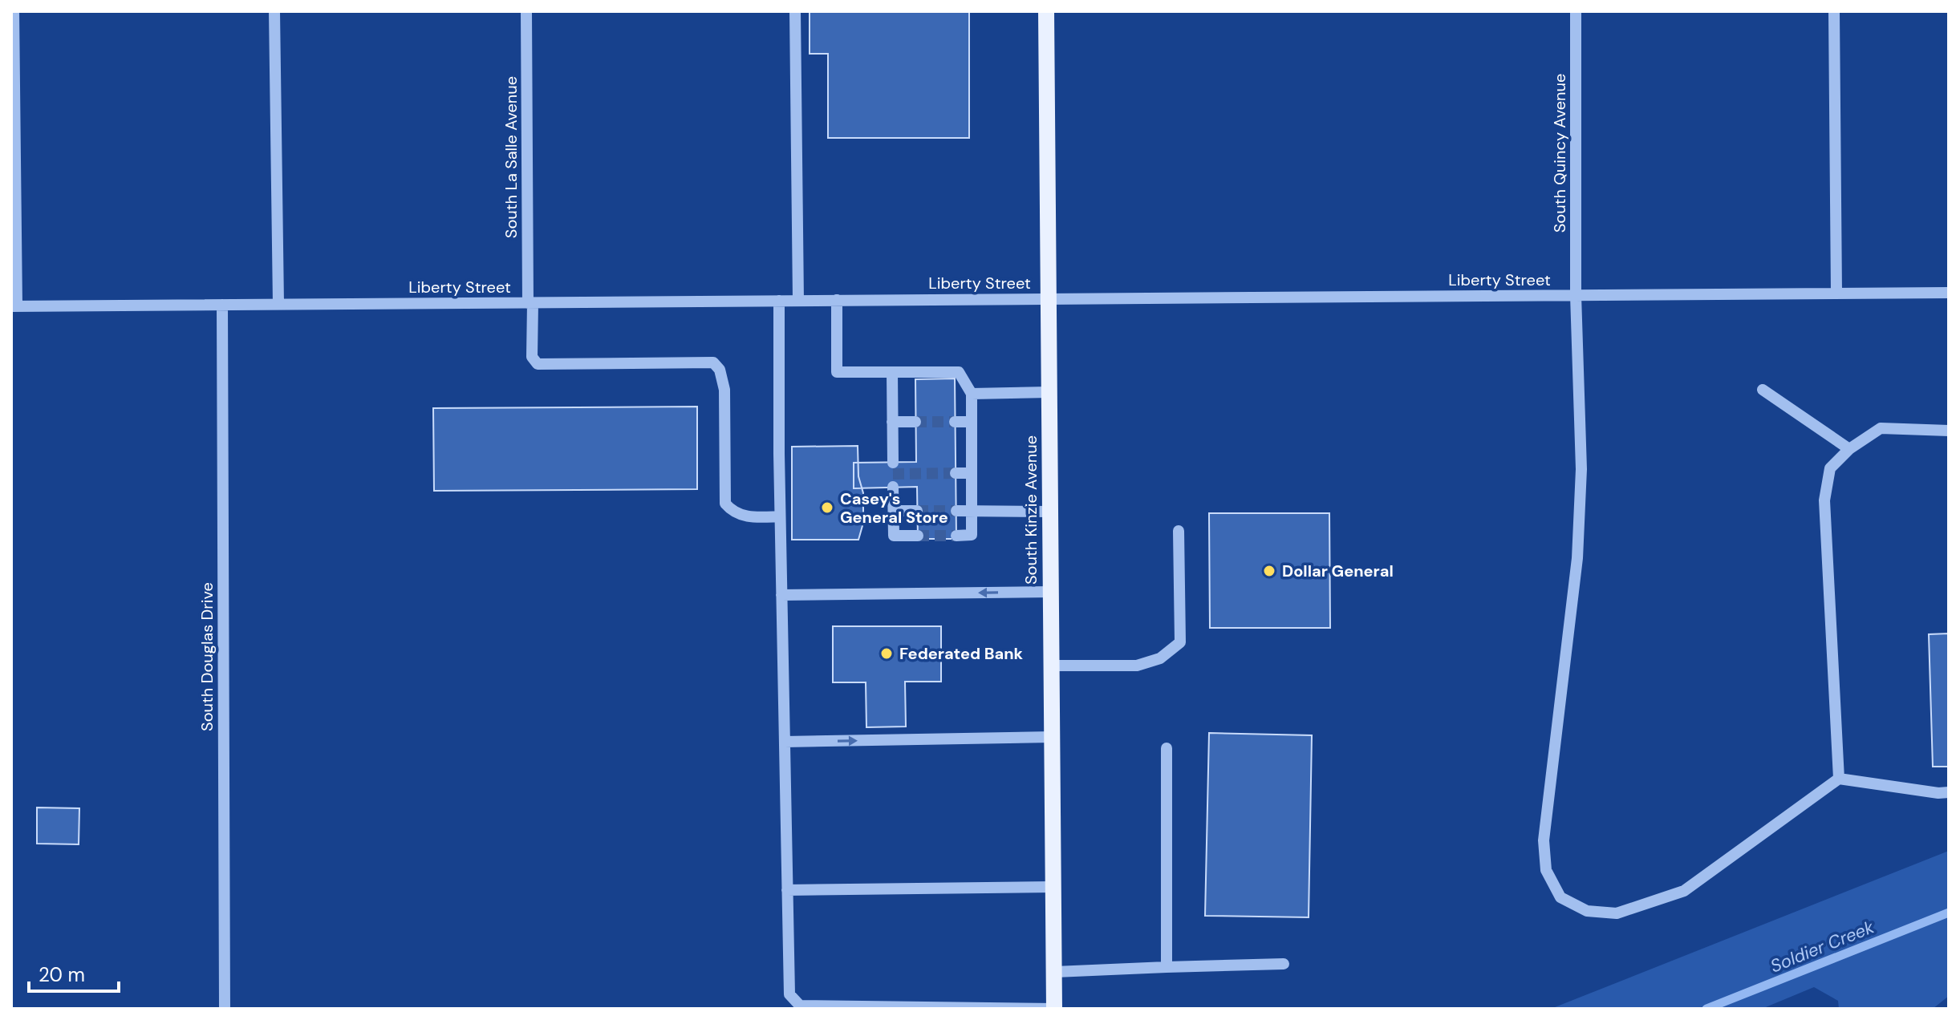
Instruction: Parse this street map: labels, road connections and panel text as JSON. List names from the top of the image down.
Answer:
{
  "streets": {
    "main road": ["South Kinzie Avenue"],
    "street": [
      "South Quincy Avenue",
      "South La Salle Avenue",
      "Liberty Street",
      "South Douglas Drive"
    ]
  },
  "crossings": [
    ["South Quincy Avenue", "Liberty Street"],
    ["South La Salle Avenue", "Liberty Street"],
    ["Liberty Street", "South Kinzie Avenue"],
    ["Liberty Street", "South Douglas Drive"]
  ],
  "water": ["Soldier Creek"],
  "places": ["Casey's General Store", "Dollar General", "Federated Bank"],
  "scale_bar": "20 m"
}
